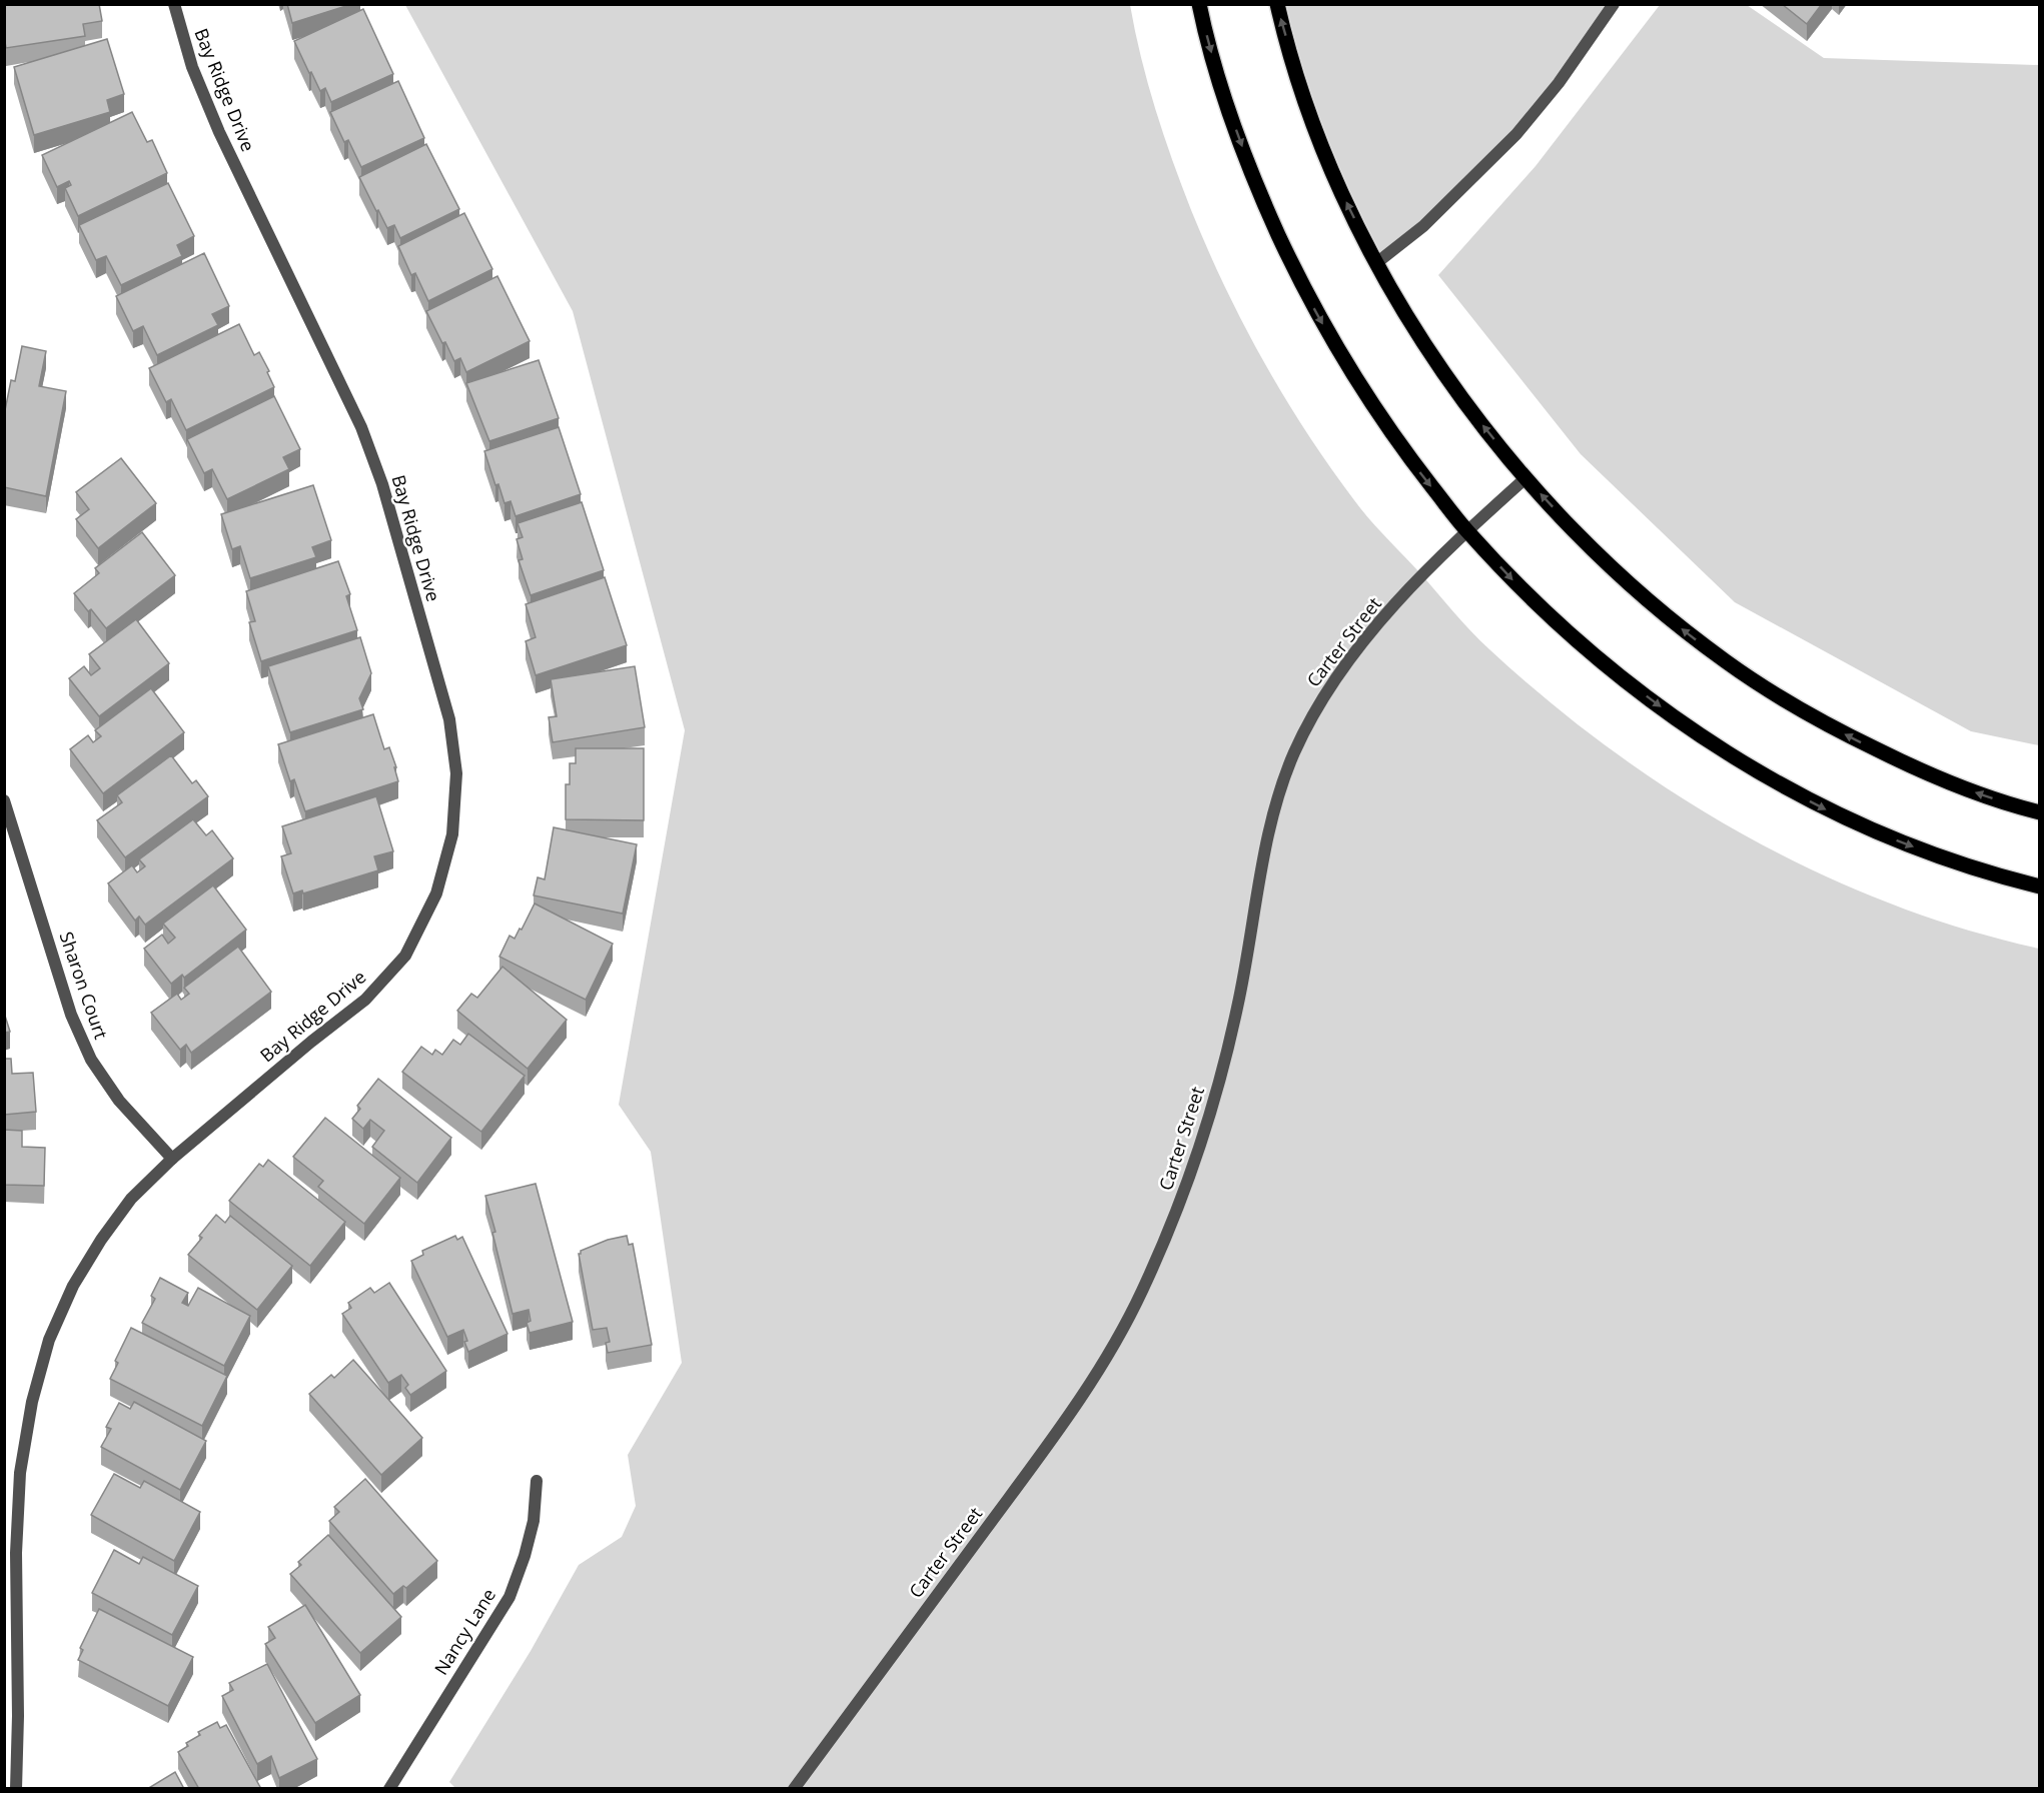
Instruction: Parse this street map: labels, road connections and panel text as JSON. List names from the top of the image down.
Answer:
{
  "streets": {
    "street": [
      "Bay Ridge Drive",
      "Carter Street",
      "Sharon Court",
      "Nancy Lane"
    ]
  },
  "crossings": [
    ["Bay Ridge Drive", "Sharon Court"]
  ]
}
